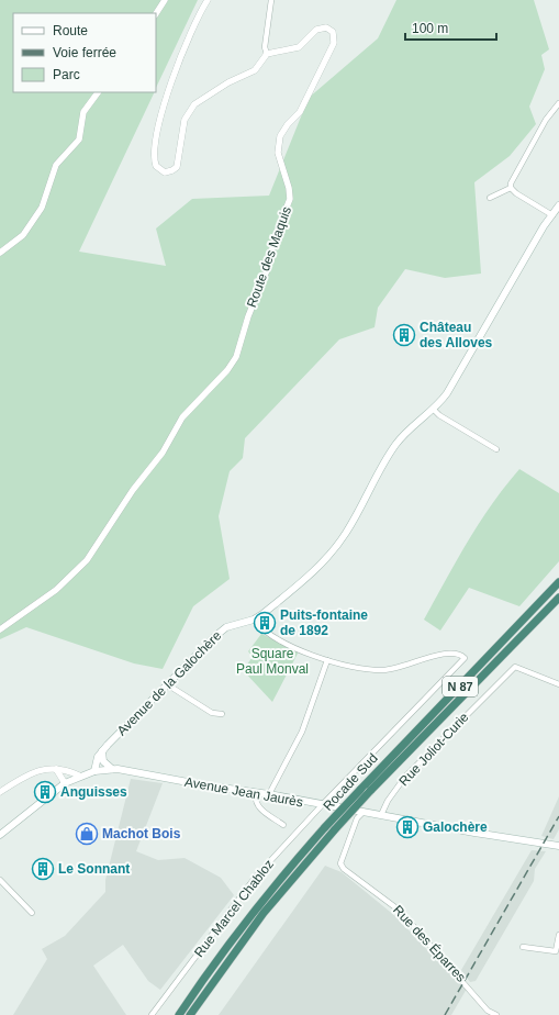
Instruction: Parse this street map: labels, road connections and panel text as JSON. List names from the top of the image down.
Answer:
{
  "streets": {
    "highway": ["N 87", "Rocade Sud"],
    "main road": ["Avenue de la Galochère", "Avenue Jean Jaurès"],
    "street": [
      "Route des Maquis",
      "Rue Joliot-Curie",
      "Rue Marcel Chabloz",
      "Rue des Éparres"
    ]
  },
  "crossings": [
    ["Avenue de la Galochère", "Avenue Jean Jaurès"],
    ["Rue Joliot-Curie", "Avenue Jean Jaurès"],
    ["Avenue Jean Jaurès", "Rue Marcel Chabloz"],
    ["Avenue Jean Jaurès", "Rue des Éparres"]
  ],
  "parks": ["Square Paul Monval"],
  "places": {
    "building": [
      "Château des Alloves",
      "Puits-fontaine de 1892",
      "Anguisses",
      "Galochère",
      "Le Sonnant"
    ],
    "shop": ["Machot Bois"]
  },
  "legend": ["Route", "Voie ferrée", "Parc"],
  "scale_bar": "100 m"
}
